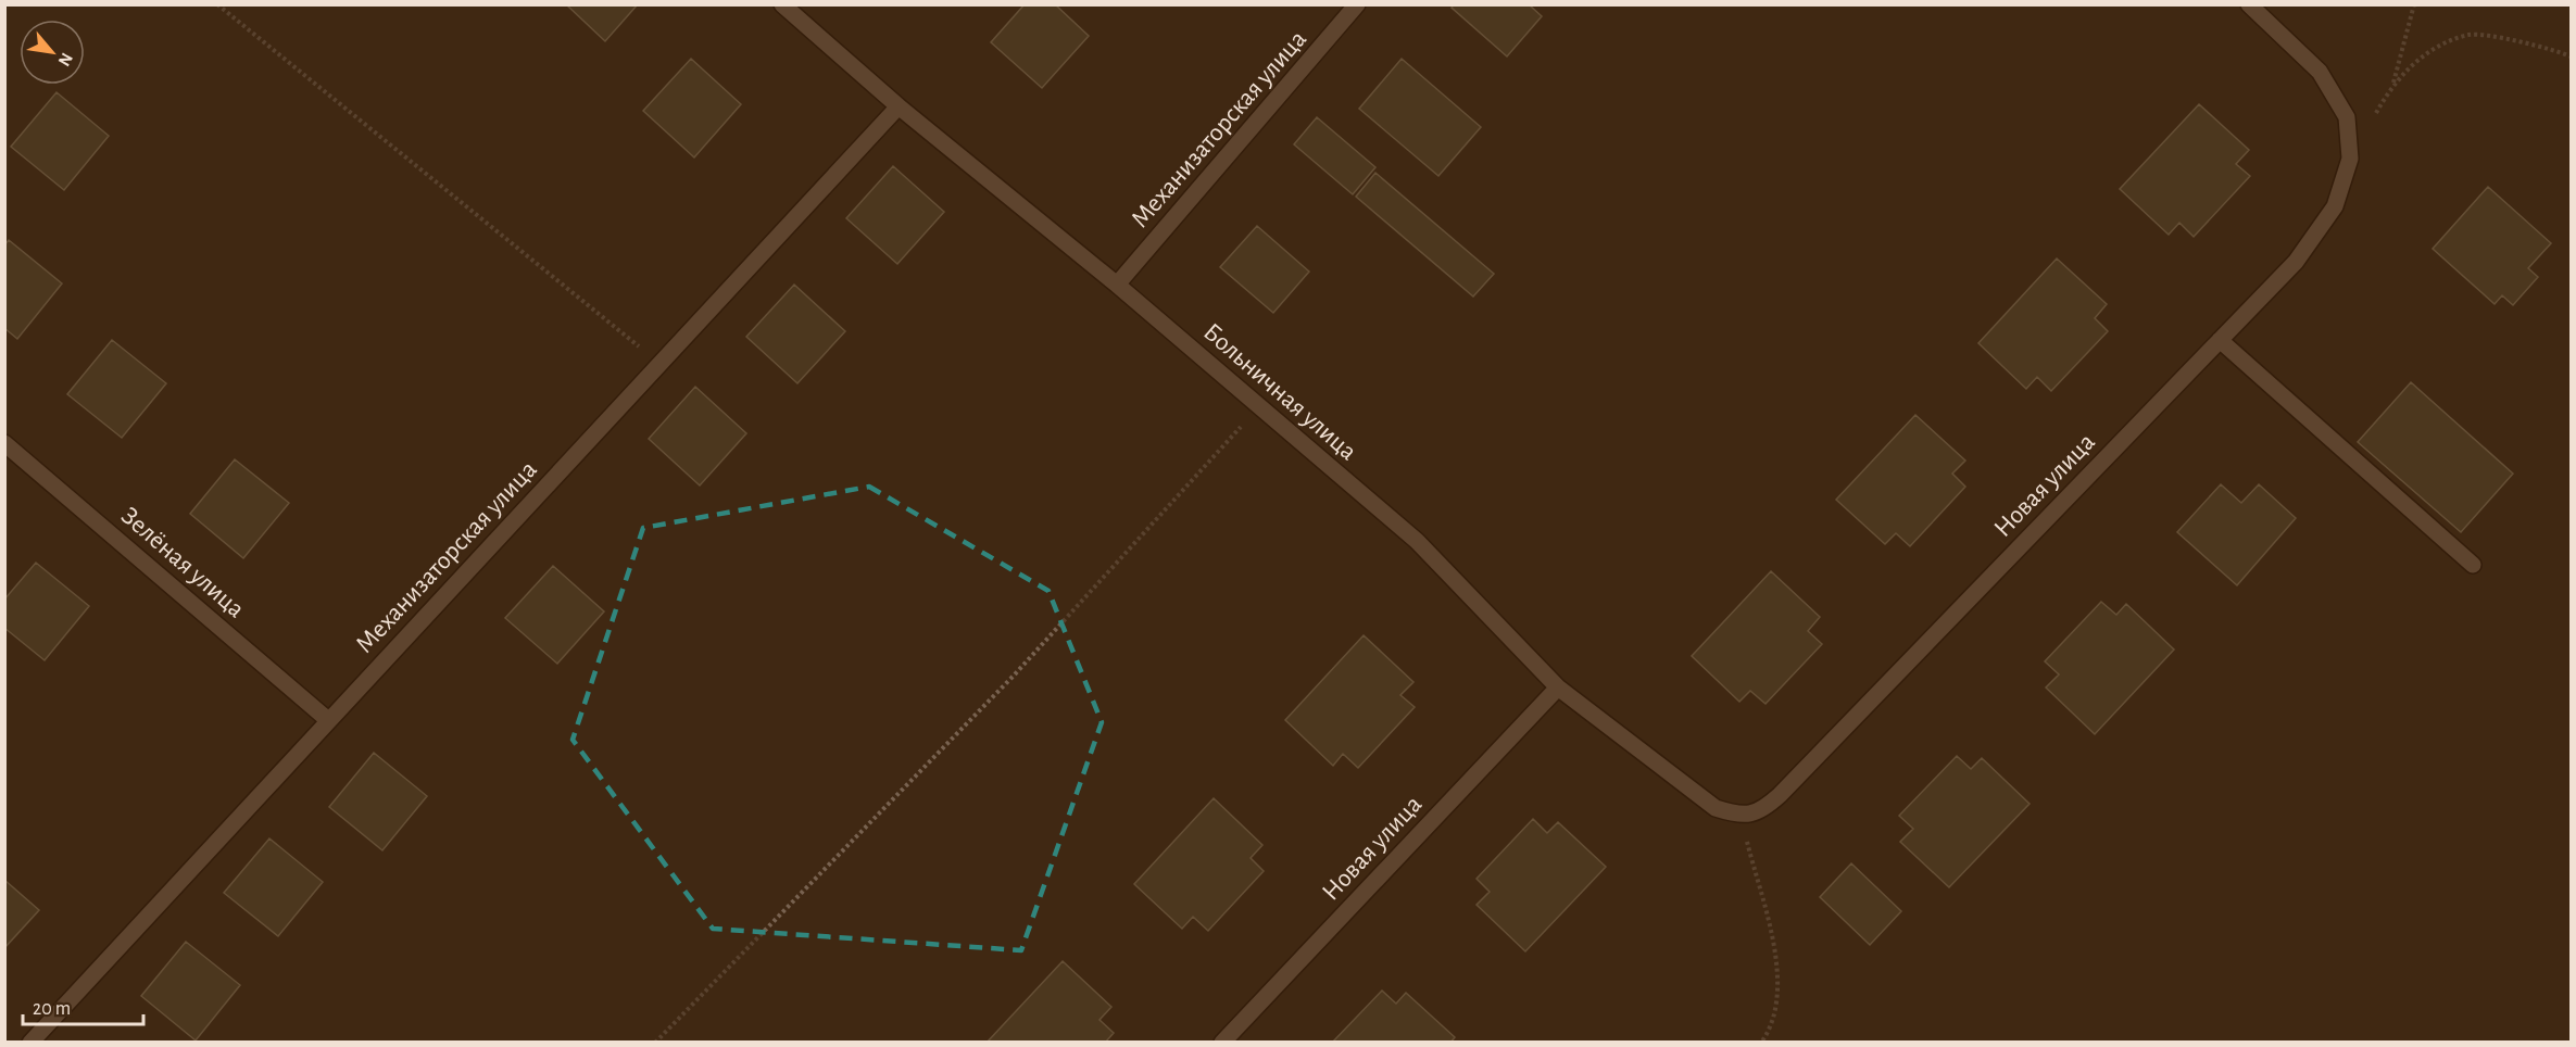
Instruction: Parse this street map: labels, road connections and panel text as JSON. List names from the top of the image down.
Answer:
{
  "streets": {
    "street": [
      "Механизаторская улица",
      "Больничная улица",
      "Новая улица",
      "Зелёная улица"
    ]
  },
  "crossings": [
    ["Механизаторская улица", "Больничная улица"],
    ["Механизаторская улица", "Зелёная улица"],
    ["Больничная улица", "Новая улица"]
  ],
  "scale_bar": "20 m",
  "north": "bottom right"
}
